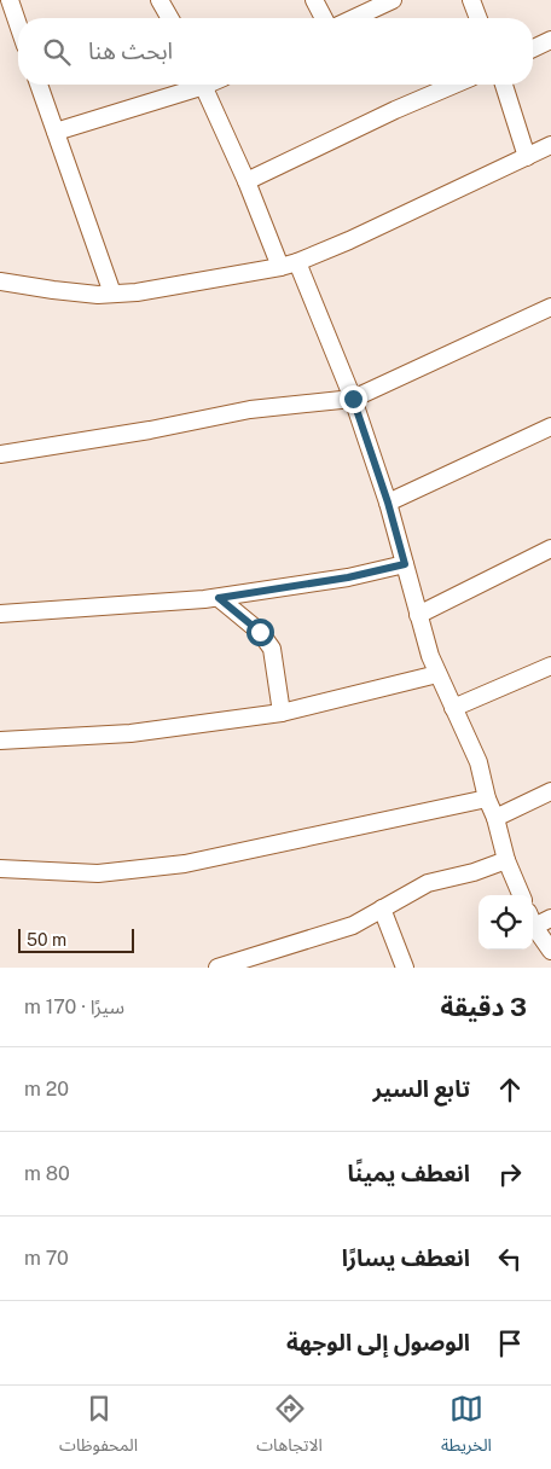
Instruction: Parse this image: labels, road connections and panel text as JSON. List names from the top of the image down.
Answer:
{
  "scale_bar": "50 m",
  "page": {
    "search": "ابحث هنا",
    "scale": "50 m",
    "heading": ["3 دقيقة", "سيرًا · 170 m"],
    "list": [
      ["تابع السير", "20 m"],
      ["انعطف يمينًا", "80 m"],
      ["انعطف يسارًا", "70 m"],
      "الوصول إلى الوجهة"
    ],
    "nav": ["الخريطة", "الاتجاهات", "المحفوظات"]
  }
}
